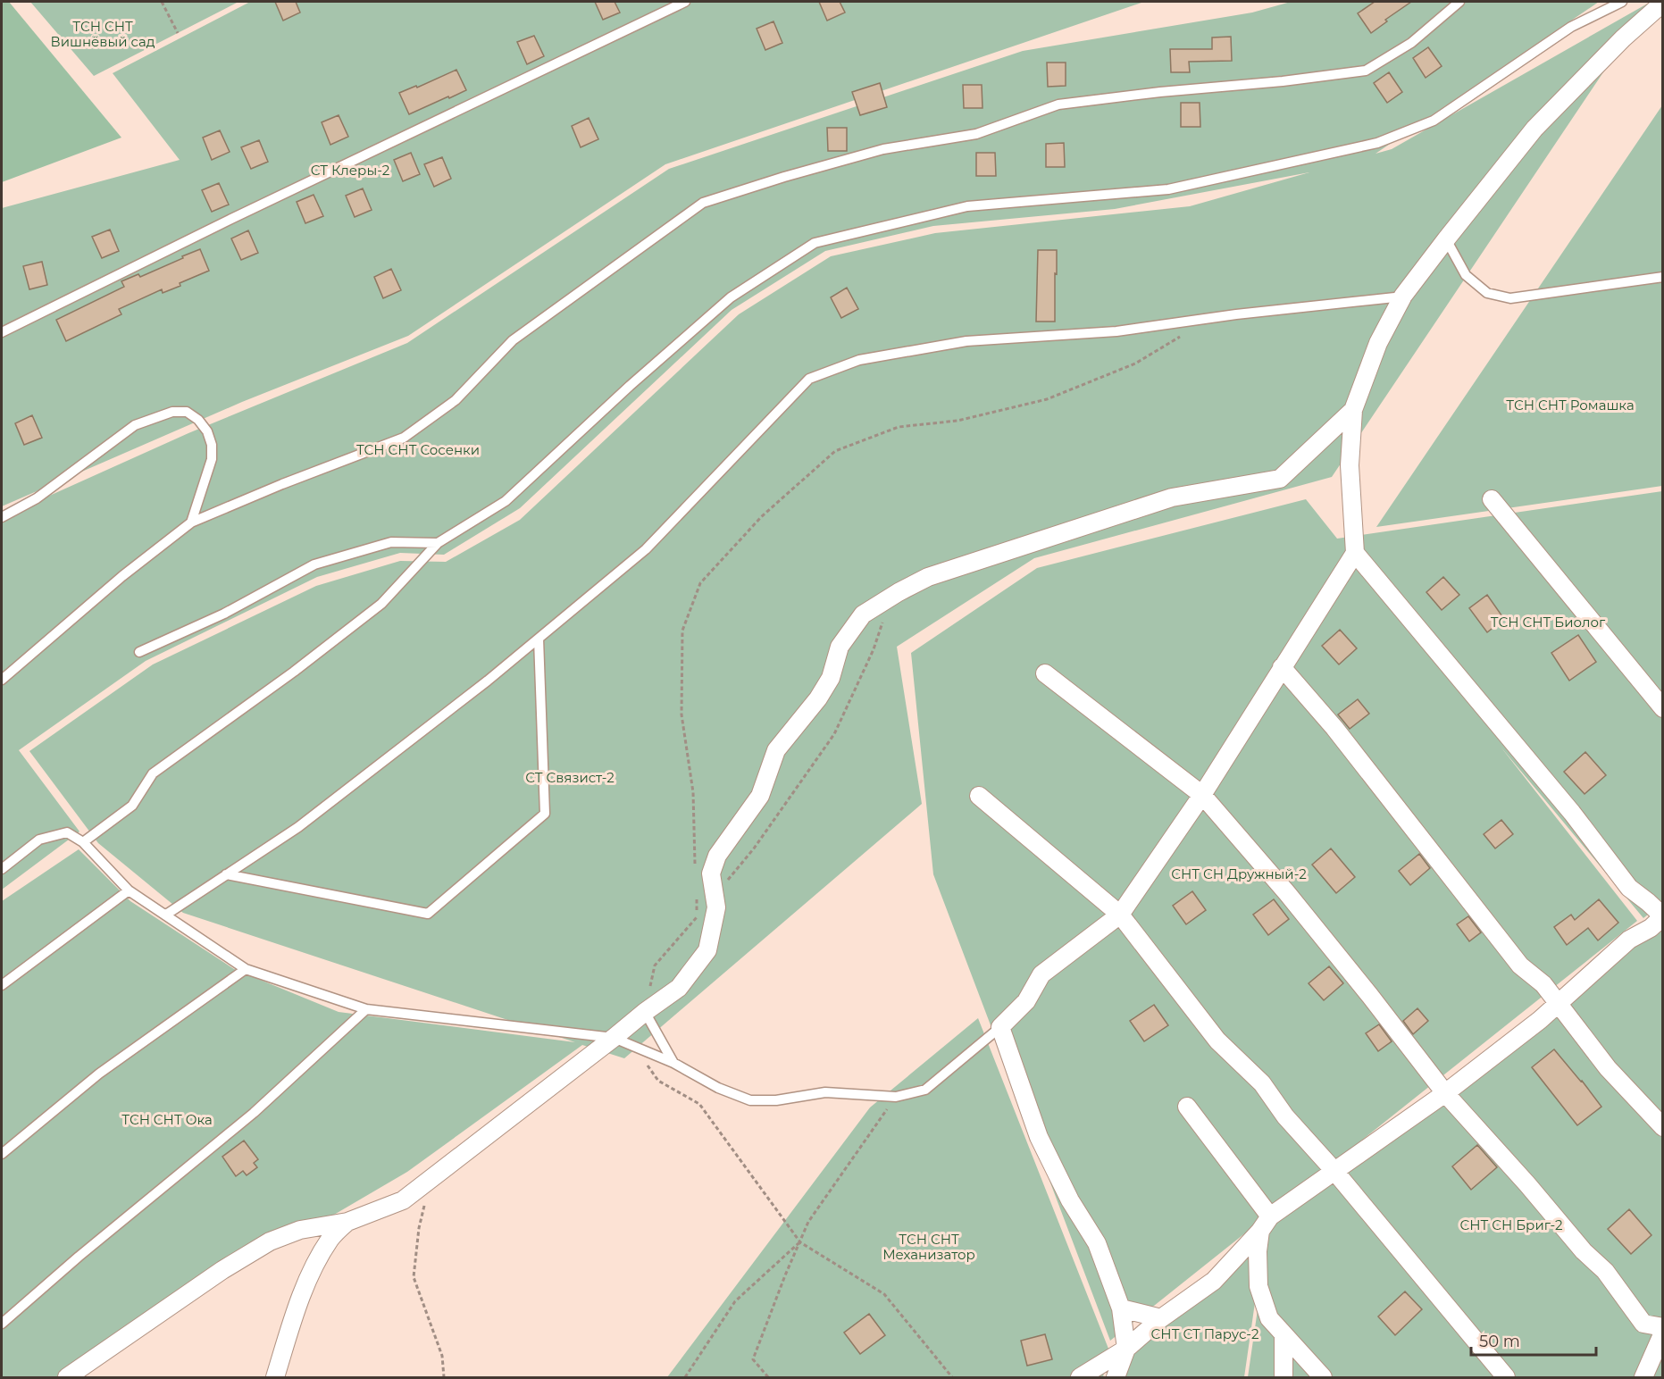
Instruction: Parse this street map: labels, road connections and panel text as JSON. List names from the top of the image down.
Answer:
{
  "parks": [
    "ТСН СНТ Вишнёвый сад",
    "СТ Клеры-2",
    "ТСН СНТ Ромашка",
    "ТСН СНТ Сосенки",
    "ТСН СНТ Биолог",
    "СТ Связист-2",
    "СНТ СН Дружный-2",
    "ТСН СНТ Ока",
    "СНТ СН Бриг-2",
    "ТСН СНТ Механизатор",
    "СНТ СТ Парус-2"
  ],
  "scale_bar": "50 m"
}
